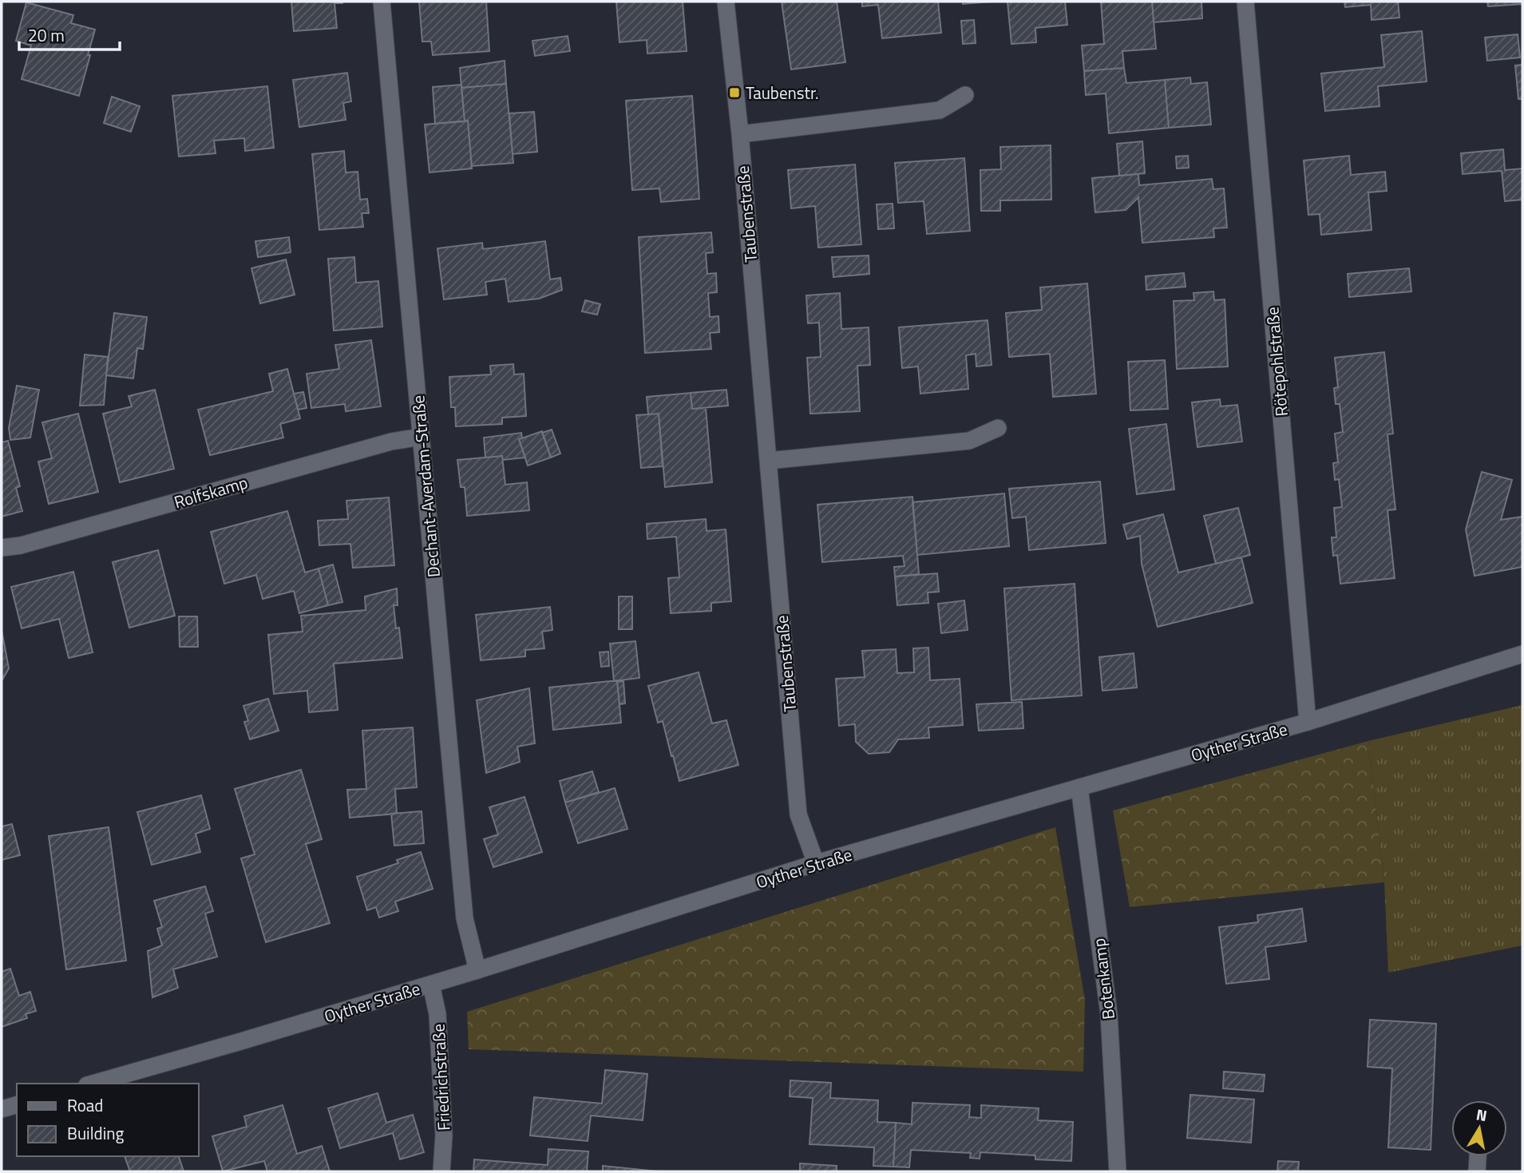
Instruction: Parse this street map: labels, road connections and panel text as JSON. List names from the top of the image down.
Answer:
{
  "streets": {
    "street": [
      "Taubenstraße",
      "Rötepohlstraße",
      "Dechant-Averdam-Straße",
      "Rolfskamp",
      "Oyther Straße",
      "Botenkamp",
      "Friedrichstraße"
    ]
  },
  "crossings": [
    ["Taubenstraße", "Oyther Straße"],
    ["Rötepohlstraße", "Oyther Straße"],
    ["Dechant-Averdam-Straße", "Rolfskamp"],
    ["Dechant-Averdam-Straße", "Oyther Straße"],
    ["Oyther Straße", "Botenkamp"],
    ["Oyther Straße", "Friedrichstraße"]
  ],
  "places": {
    "transit": ["Taubenstr."]
  },
  "legend": ["Road", "Building"],
  "scale_bar": "20 m",
  "north": "top"
}
